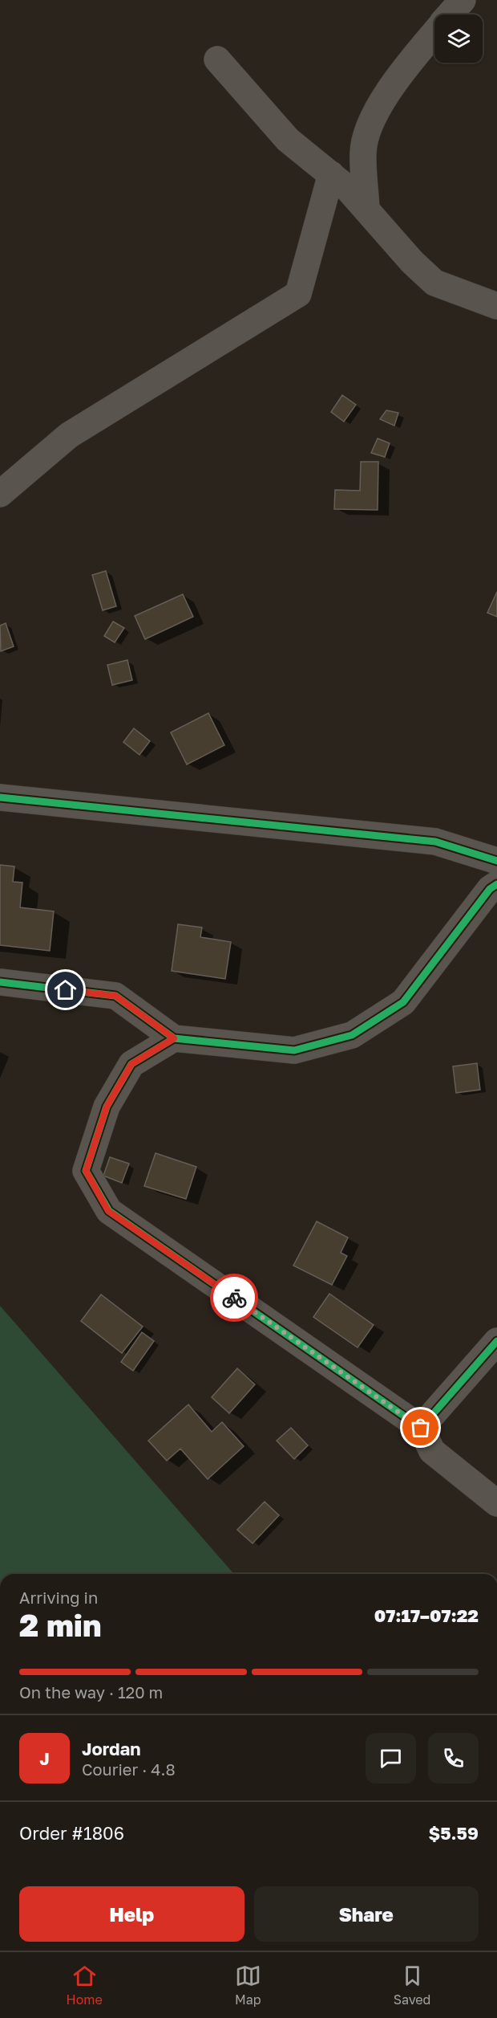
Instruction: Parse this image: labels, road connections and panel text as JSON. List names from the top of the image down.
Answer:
{
  "page": {
    "heading": ["2 min", "Arriving in", "07:17–07:22"],
    "panel": [
      "Jordan",
      "Courier · 4.8",
      "Order #1806",
      "$5.59"
    ],
    "bar": "On the way · 120 m",
    "round": "J",
    "buttons": ["Help", "Share"],
    "tabs": ["Home", "Map", "Saved"]
  }
}
